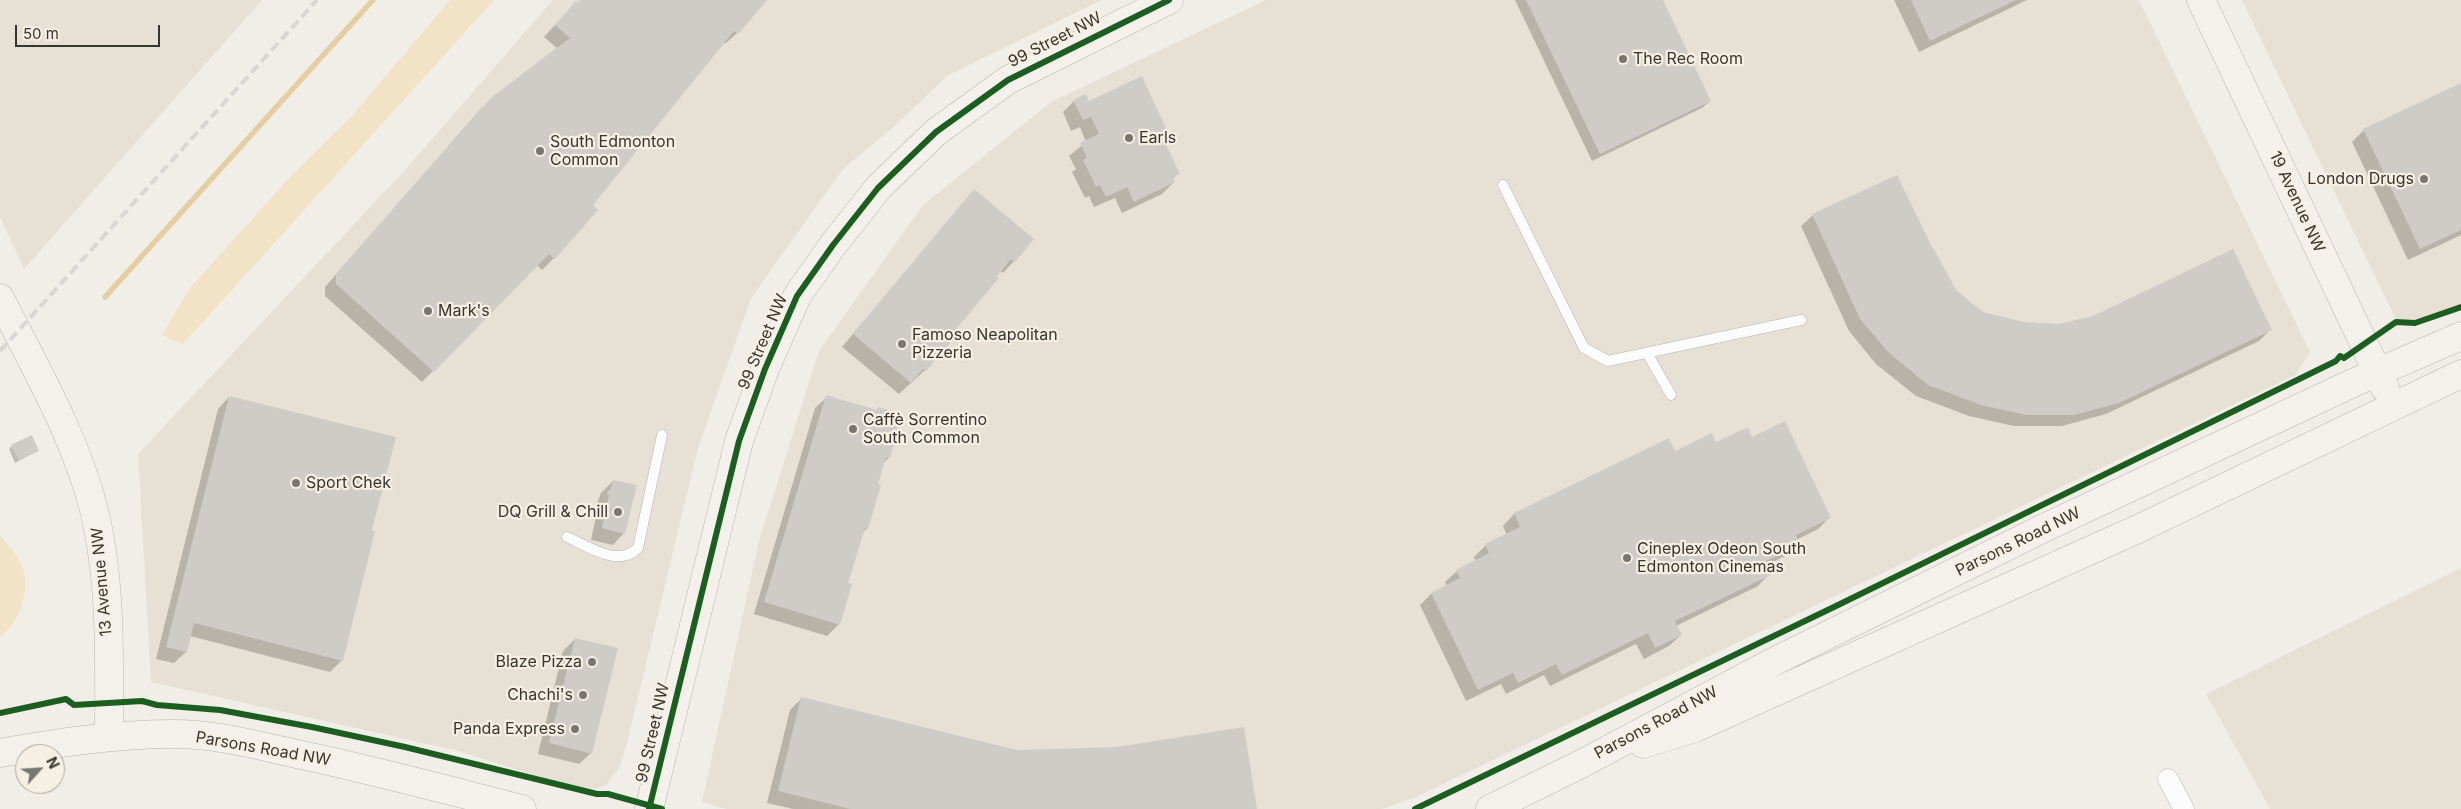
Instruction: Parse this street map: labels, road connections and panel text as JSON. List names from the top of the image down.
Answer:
{
  "streets": {
    "main road": [
      "99 Street NW",
      "19 Avenue NW",
      "Parsons Road NW",
      "13 Avenue NW"
    ]
  },
  "crossings": [
    ["19 Avenue NW", "Parsons Road NW"],
    ["Parsons Road NW", "13 Avenue NW"]
  ],
  "places": [
    "The Rec Room",
    "Earls",
    "South Edmonton Common",
    "London Drugs",
    "Mark's",
    "Famoso Neapolitan Pizzeria",
    "Caffè Sorrentino South Common",
    "Sport Chek",
    "DQ Grill & Chill",
    "Cineplex Odeon South Edmonton Cinemas",
    "Blaze Pizza",
    "Chachi's",
    "Panda Express"
  ],
  "scale_bar": "50 m",
  "north": "top right"
}
